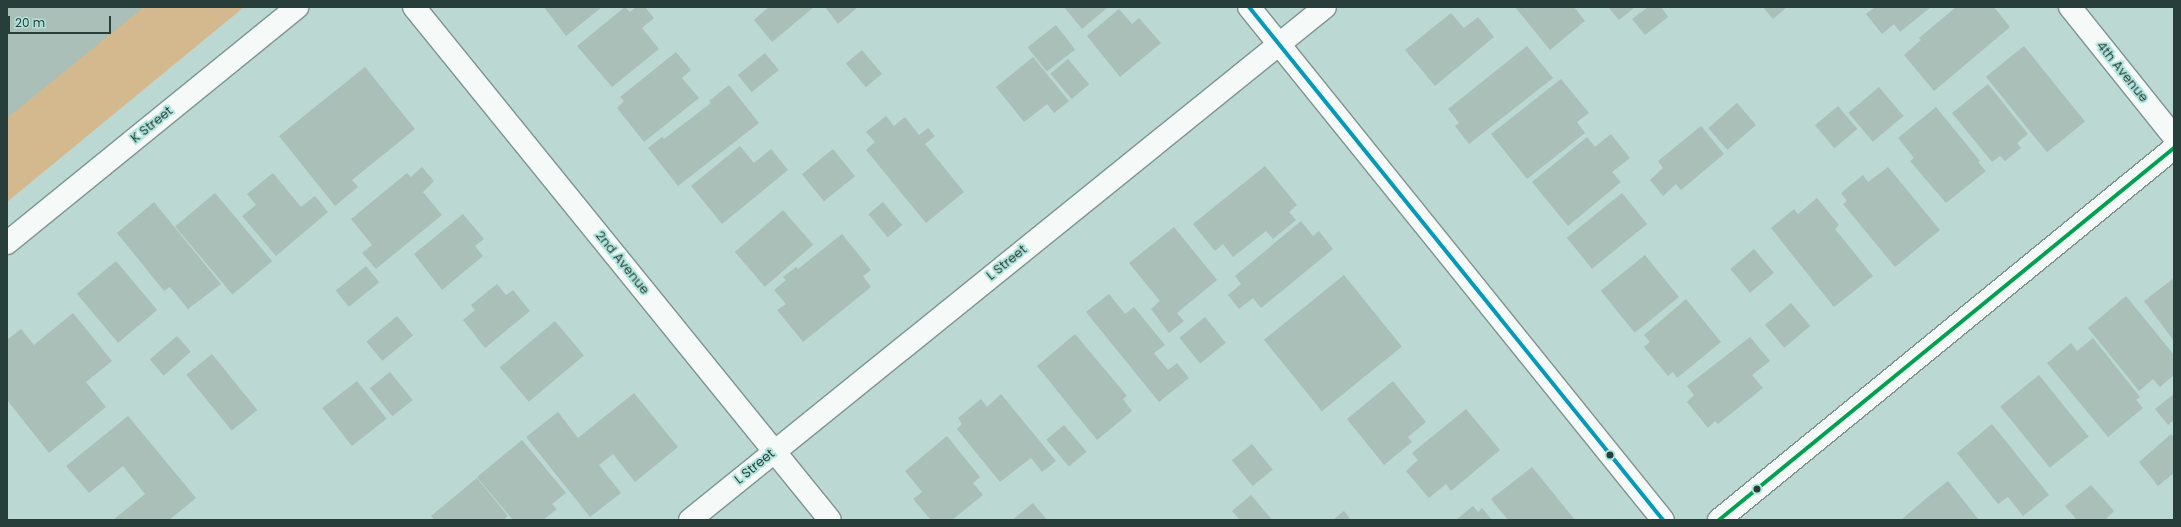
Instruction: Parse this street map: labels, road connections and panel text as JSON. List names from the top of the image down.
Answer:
{
  "streets": {
    "street": [
      "4th Avenue",
      "K Street",
      "2nd Avenue",
      "L Street"
    ]
  },
  "crossings": [
    ["2nd Avenue", "L Street"]
  ],
  "scale_bar": "20 m"
}
